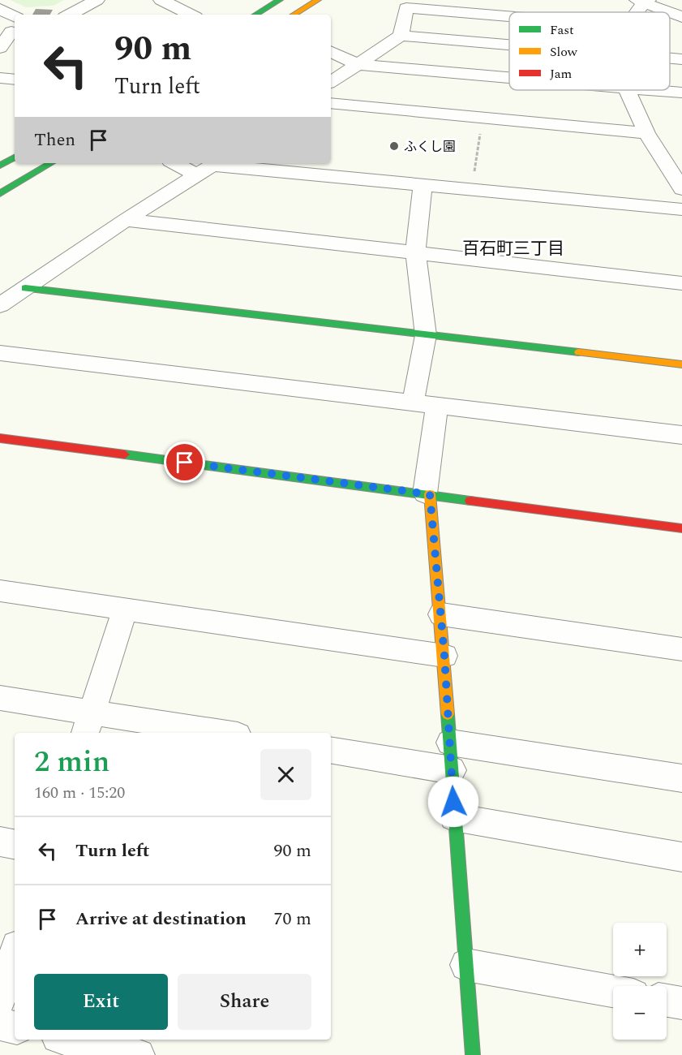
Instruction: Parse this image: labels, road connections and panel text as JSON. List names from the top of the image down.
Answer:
{
  "districts": ["百石町三丁目"],
  "places": ["ふくし園"],
  "legend": ["Fast", "Slow", "Jam"],
  "page": {
    "turn": ["90 m", "Turn left"],
    "then": "Then",
    "heading": ["2 min", "160 m · 15:20"],
    "list": [
      {
        "name": "Turn left",
        "value": "90 m"
      },
      {
        "name": "Arrive at destination",
        "value": "70 m"
      }
    ],
    "map_buttons": ["+", "−"],
    "buttons": ["Exit", "Share"]
  }
}
